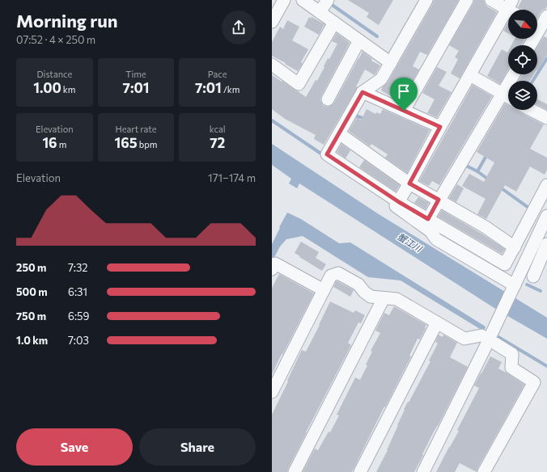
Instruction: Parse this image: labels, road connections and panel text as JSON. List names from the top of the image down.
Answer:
{
  "water": ["蟹江川"],
  "north": "bottom right",
  "page": {
    "heading": ["Morning run", "07:52 · 4 × 250 m"],
    "stats": [
      ["Distance", "1.00 km"],
      ["Time", "7:01"],
      ["Pace", "7:01 /km"],
      ["Elevation", "16 m"],
      ["Heart rate", "165 bpm"],
      ["kcal", "72"]
    ],
    "chart": ["Elevation", "171–174 m"],
    "list": [
      {
        "name": "250 m",
        "note": "7:32"
      },
      {
        "name": "500 m",
        "note": "6:31"
      },
      {
        "name": "750 m",
        "note": "6:59"
      },
      {
        "name": "1.0 km",
        "note": "7:03"
      }
    ],
    "buttons": ["Save", "Share"]
  }
}
